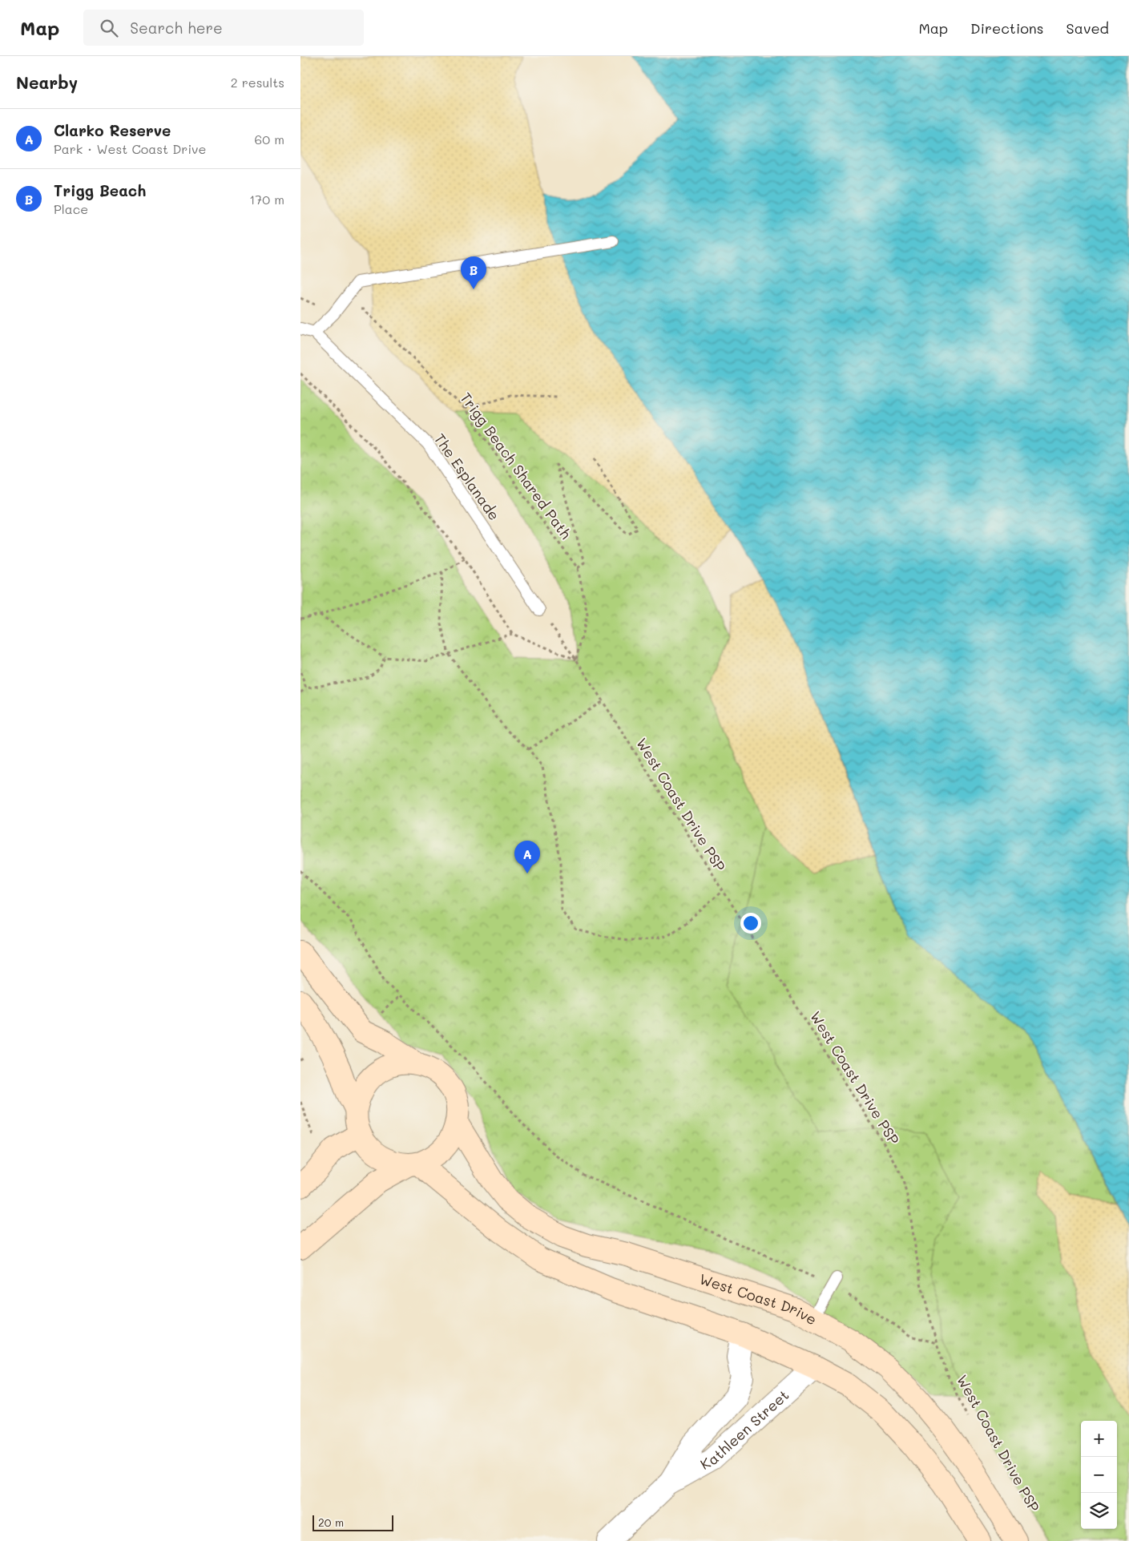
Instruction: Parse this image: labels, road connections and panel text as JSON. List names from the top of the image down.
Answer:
{
  "streets": {
    "main road": ["West Coast Drive"],
    "street": ["Kathleen Street"],
    "lane": ["The Esplanade"],
    "path": ["Trigg Beach Shared Path", "West Coast Drive PSP"]
  },
  "crossings": [
    ["Trigg Beach Shared Path", "West Coast Drive PSP"],
    ["The Esplanade", "West Coast Drive PSP"]
  ],
  "scale_bar": "20 m",
  "page": {
    "header": "Map",
    "search": "Search here",
    "nav": ["Map", "Directions", "Saved"],
    "heading": ["Nearby", "2 results"],
    "list": [
      {
        "mark": "A",
        "name": "Clarko Reserve",
        "note": "Park · West Coast Drive",
        "value": "60 m"
      },
      {
        "mark": "B",
        "name": "Trigg Beach",
        "note": "Place",
        "value": "170 m"
      }
    ],
    "pins": ["B", "A"],
    "map_buttons": ["+", "−"],
    "scale": "20 m"
  }
}
